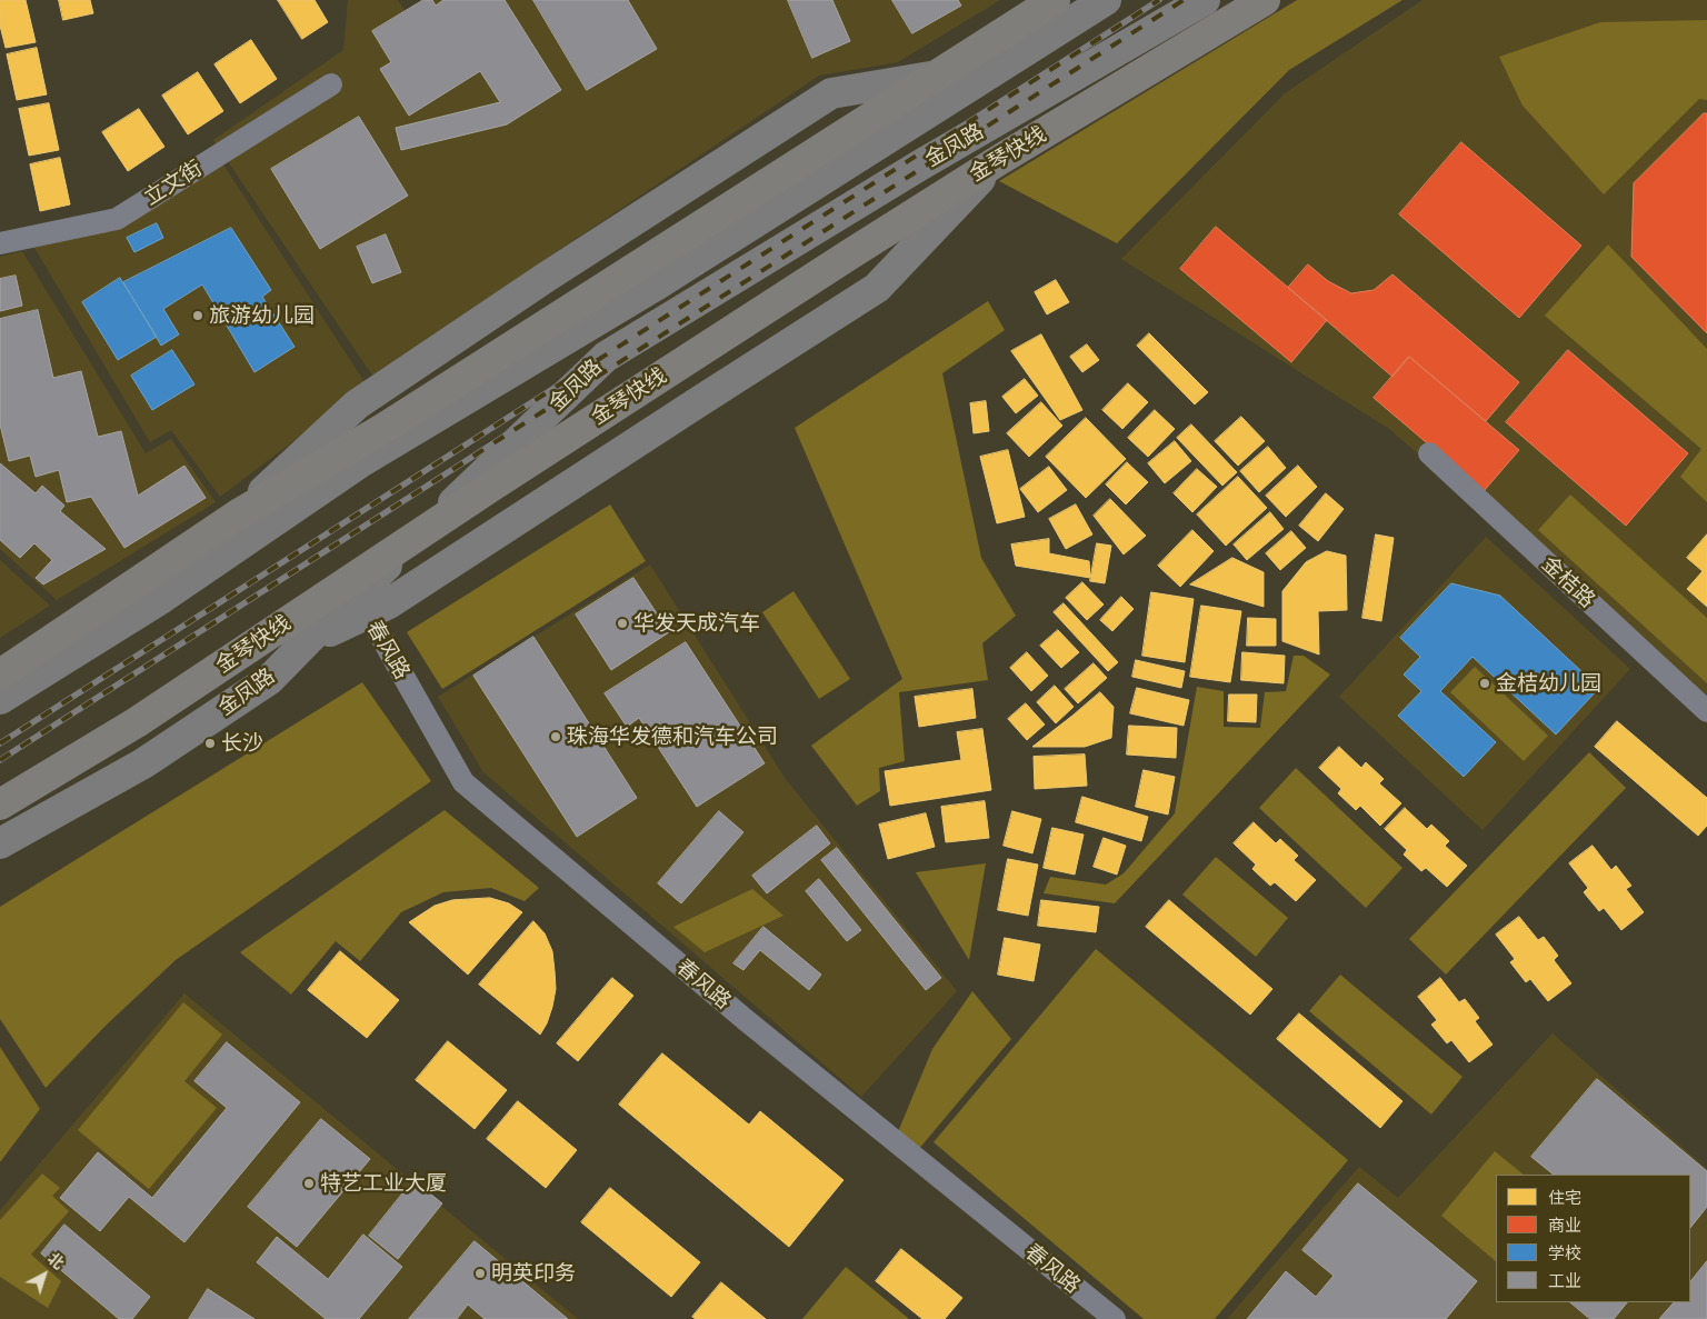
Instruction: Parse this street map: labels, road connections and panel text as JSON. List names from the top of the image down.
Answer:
{
  "streets": {
    "highway": ["金琴快线"],
    "main road": ["金凤路"],
    "street": ["立文街", "金桔路", "春风路"]
  },
  "crossings": [
    ["金凤路", "春风路"]
  ],
  "places": [
    "旅游幼儿园",
    "华发天成汽车",
    "金桔幼儿园",
    "珠海华发德和汽车公司",
    "长沙",
    "特艺工业大厦",
    "明英印务"
  ],
  "legend": [
    "住宅",
    "商业",
    "学校",
    "工业"
  ],
  "north": "top right"
}
